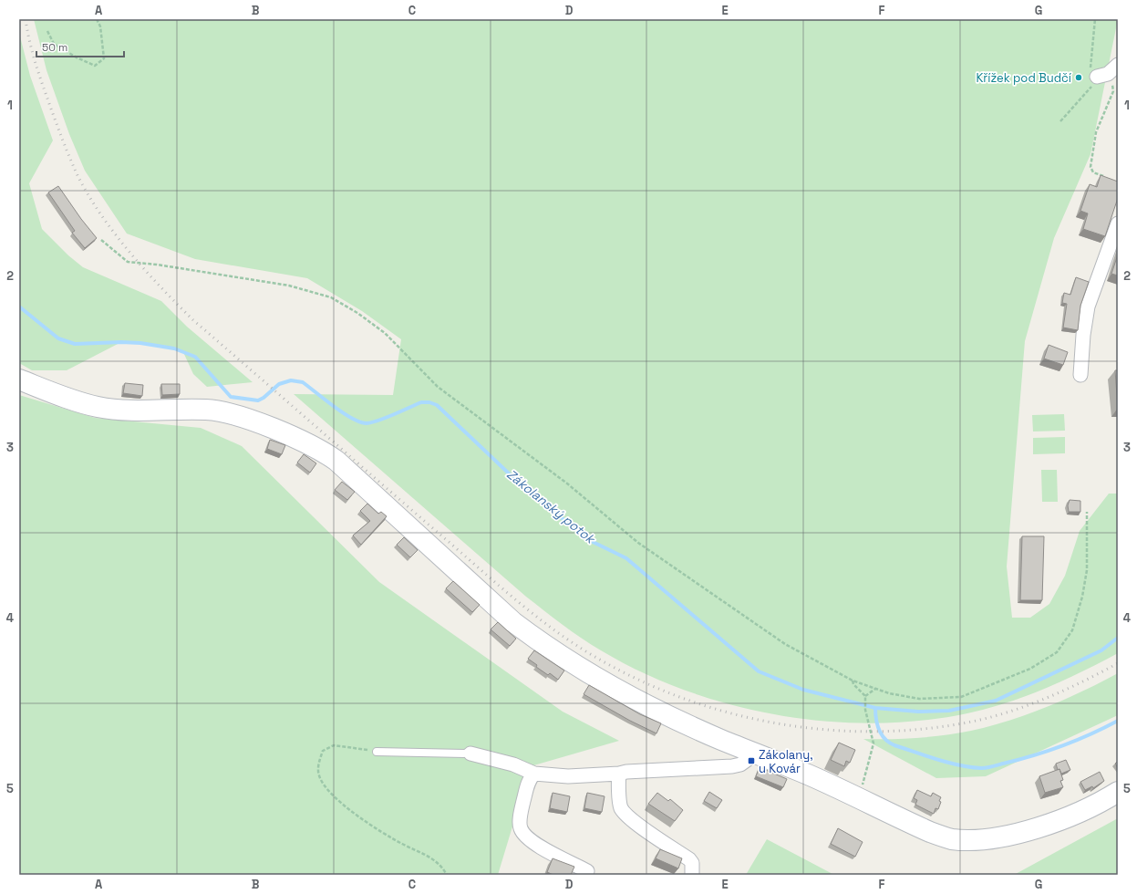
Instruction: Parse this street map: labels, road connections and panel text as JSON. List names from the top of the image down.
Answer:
{
  "water": ["Zákolanský potok"],
  "places": {
    "other": ["Křížek pod Budčí"],
    "transit": ["Zákolany, u Kovár"]
  },
  "scale_bar": "50 m",
  "grid": {
    "columns": [
      "A",
      "B",
      "C",
      "D",
      "E",
      "F",
      "G"
    ],
    "rows": [
      "1",
      "2",
      "3",
      "4",
      "5"
    ]
  }
}
